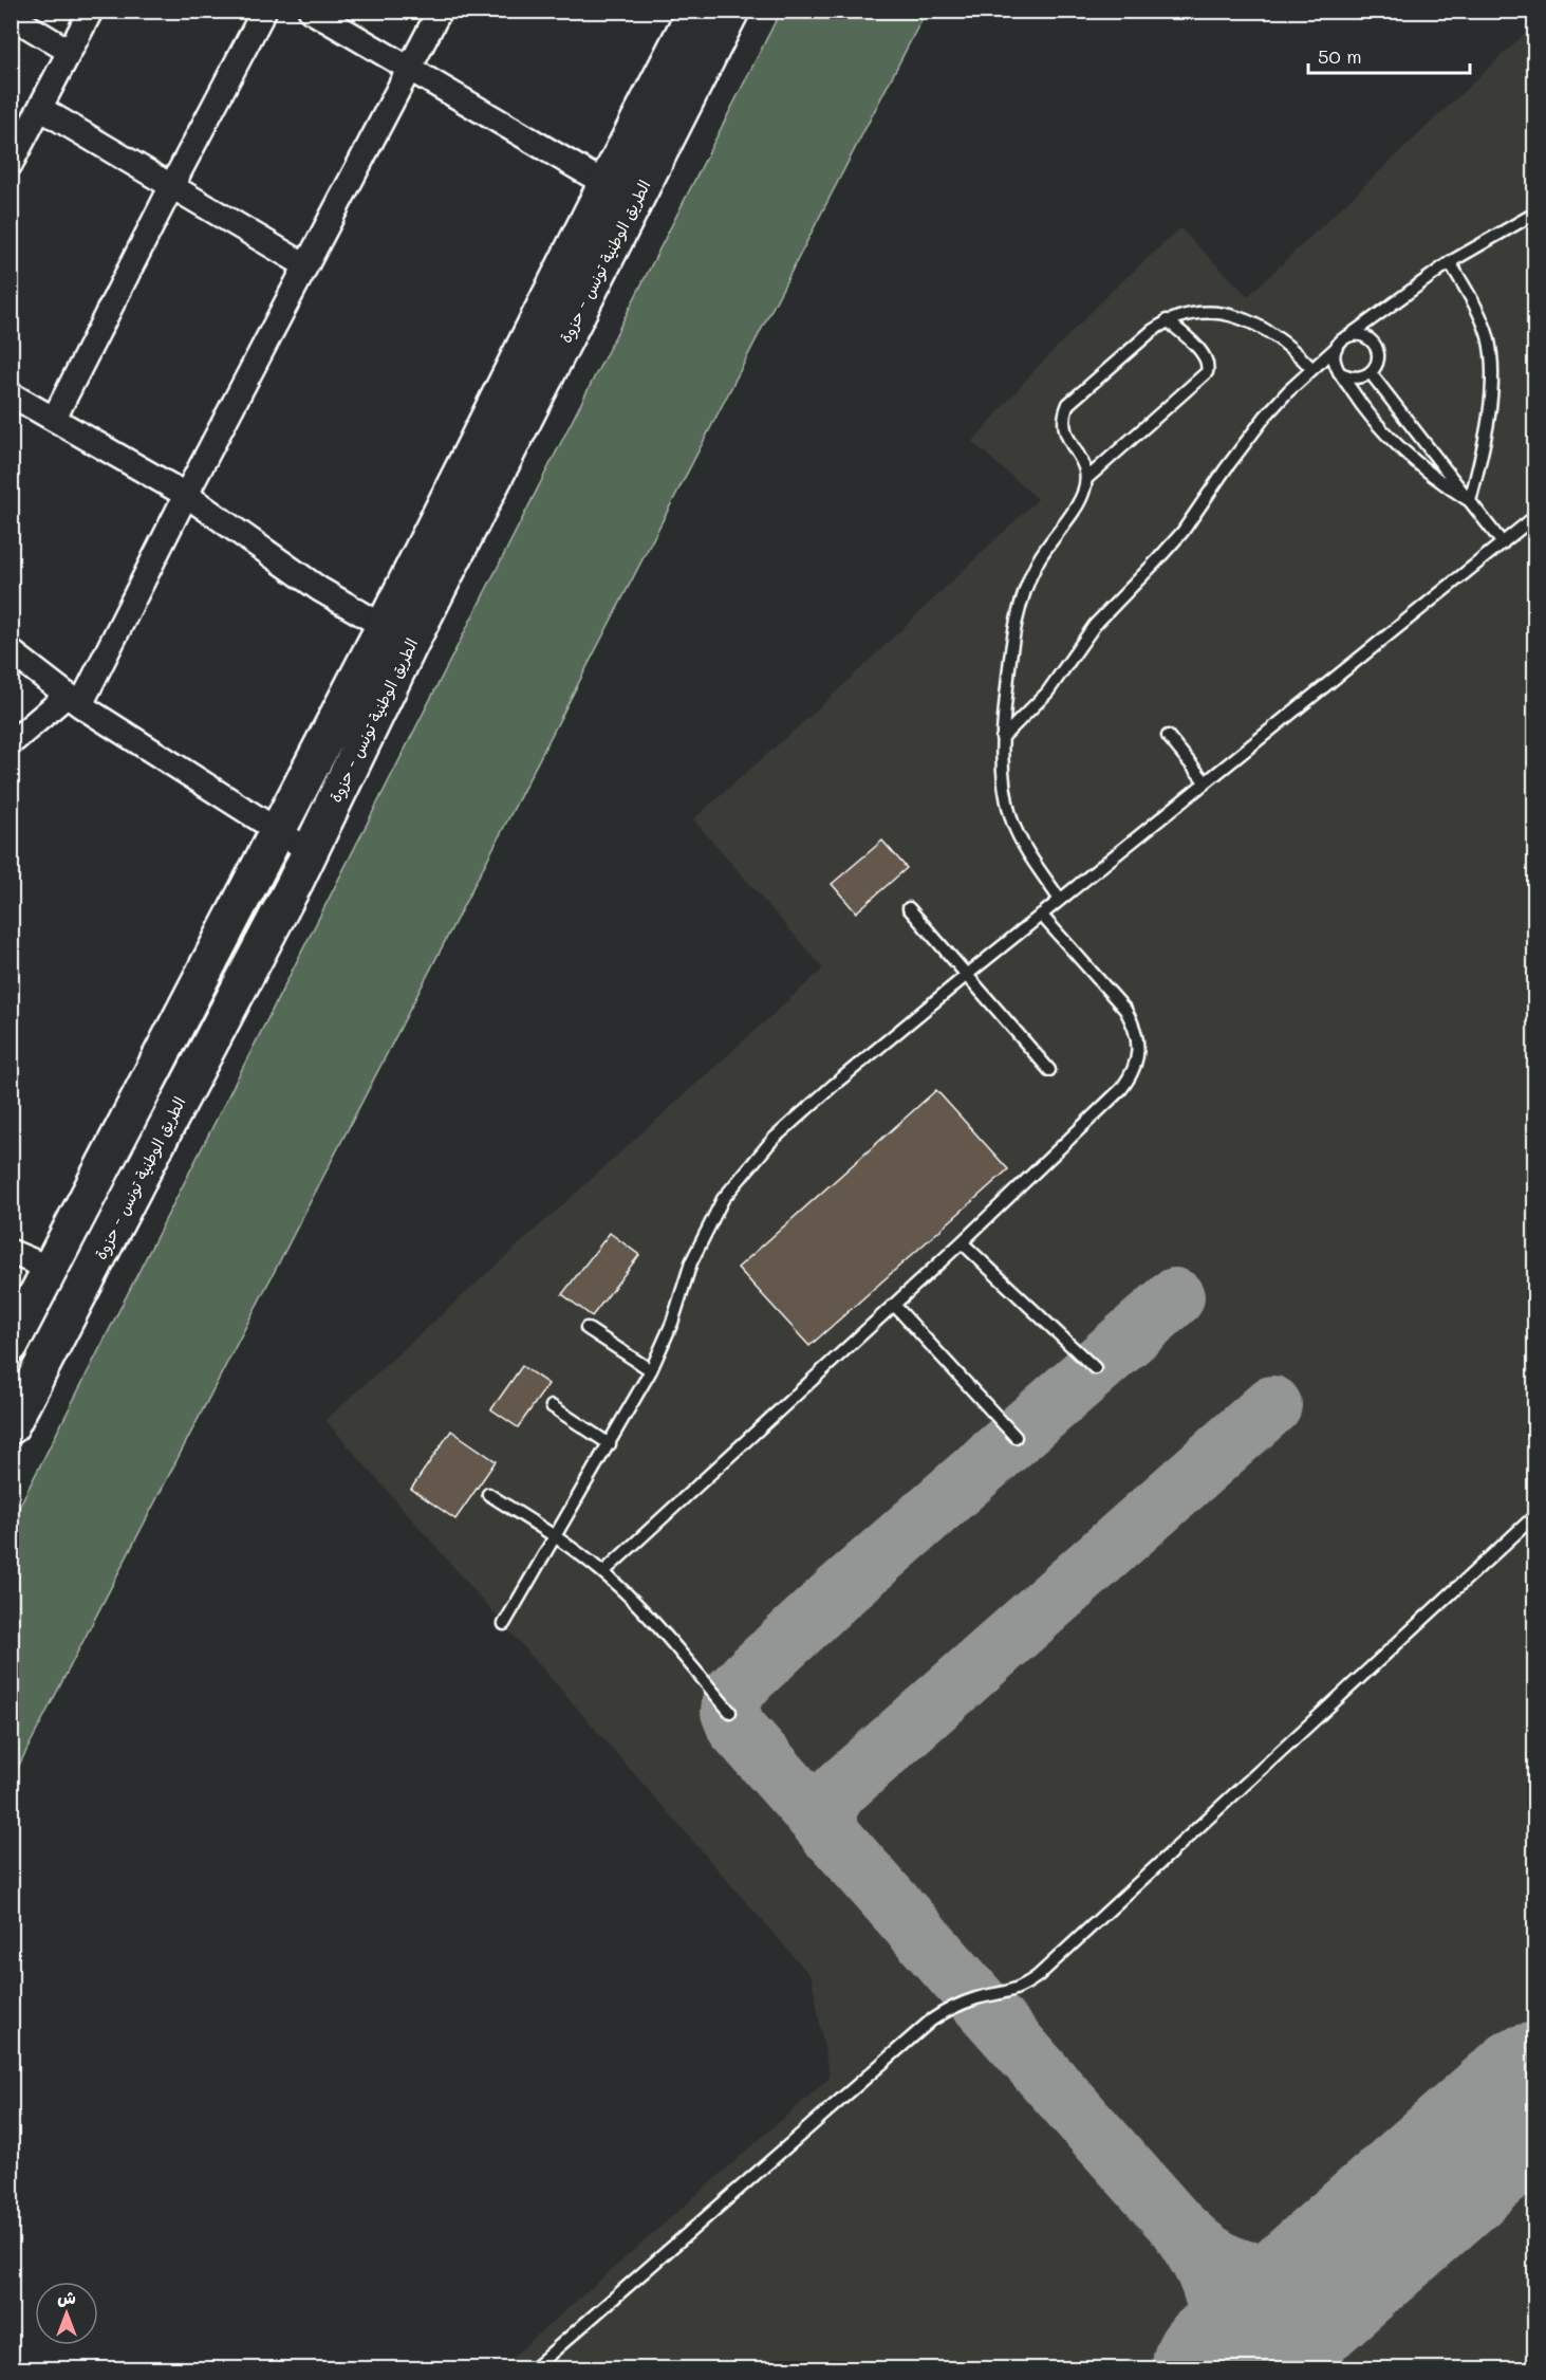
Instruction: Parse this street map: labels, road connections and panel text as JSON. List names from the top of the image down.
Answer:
{
  "streets": {
    "main road": ["الطريق الوطنية تونس - حزوة"]
  },
  "scale_bar": "50 m",
  "north": "top"
}
